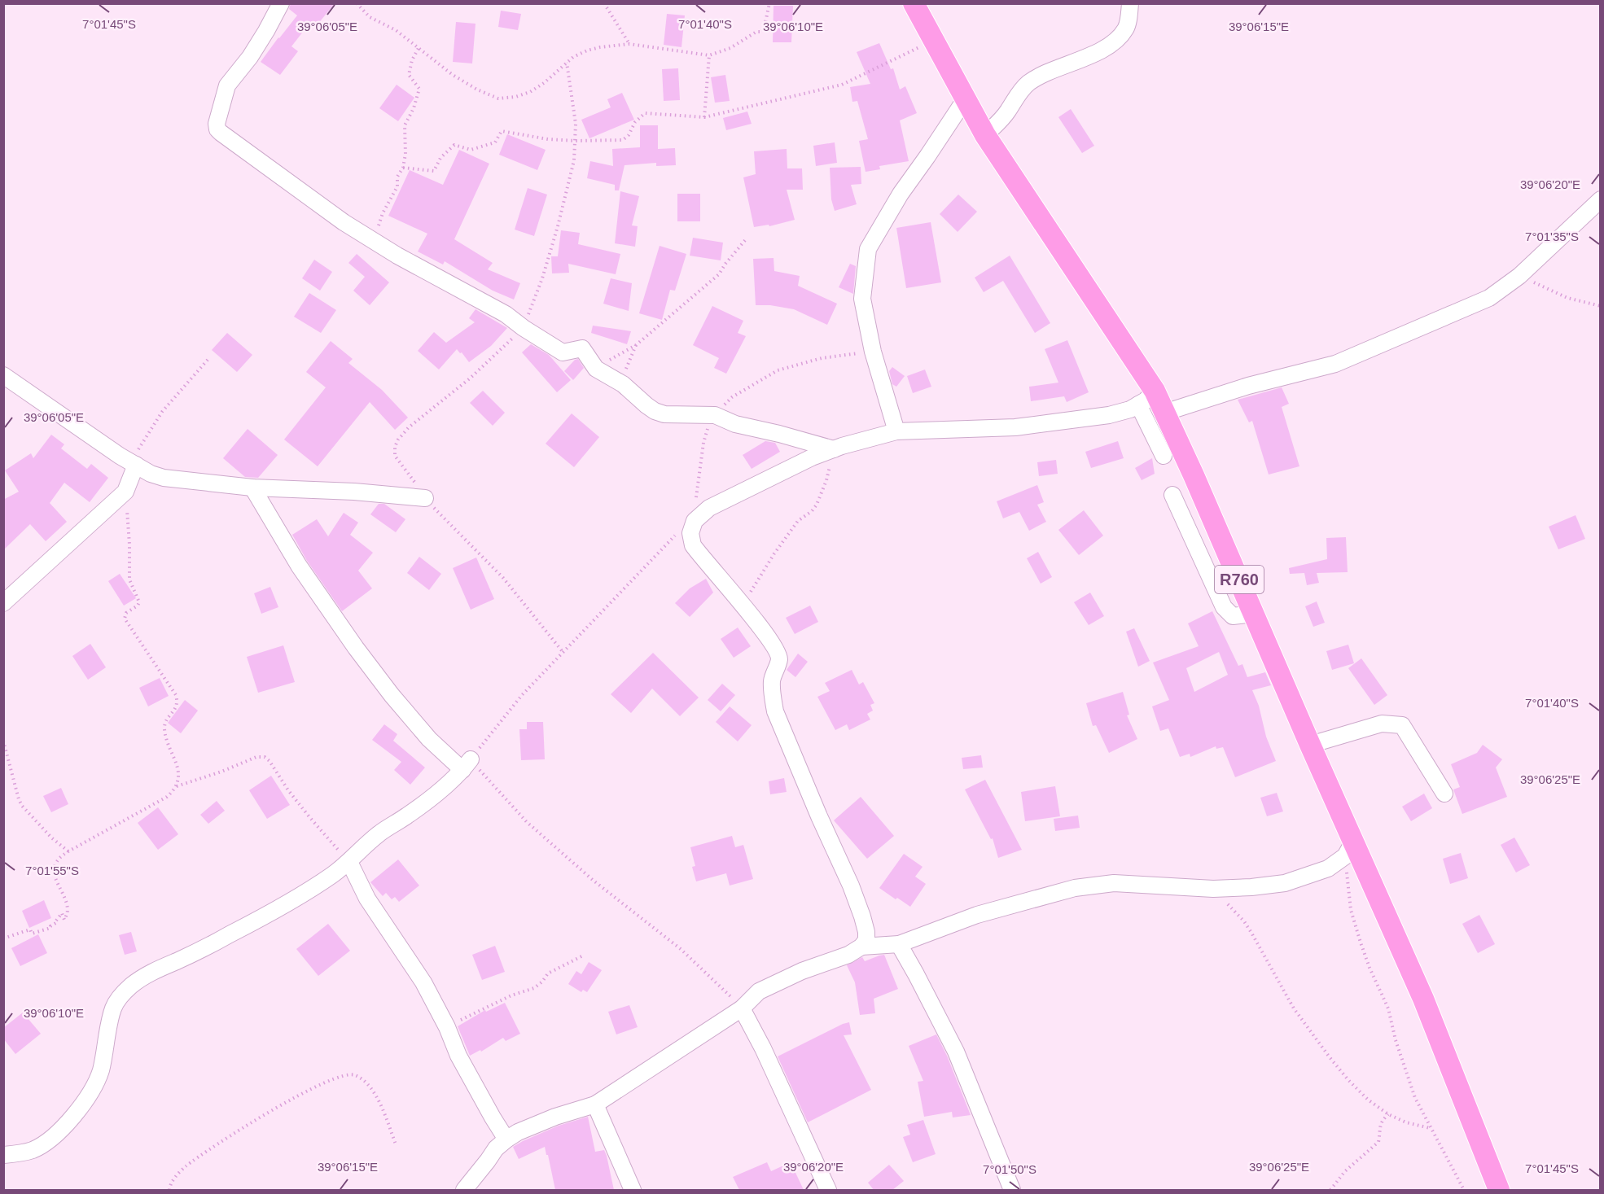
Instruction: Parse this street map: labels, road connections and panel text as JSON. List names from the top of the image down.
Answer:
{
  "streets": {
    "main road": ["R760"]
  },
  "coordinates": [
    "7°01'45\"S",
    "7°01'40\"S",
    "39°06'10\"E",
    "39°06'15\"E",
    "39°06'05\"E",
    "39°06'20\"E",
    "7°01'35\"S",
    "39°06'25\"E",
    "7°01'55\"S",
    "7°01'50\"S"
  ]
}
